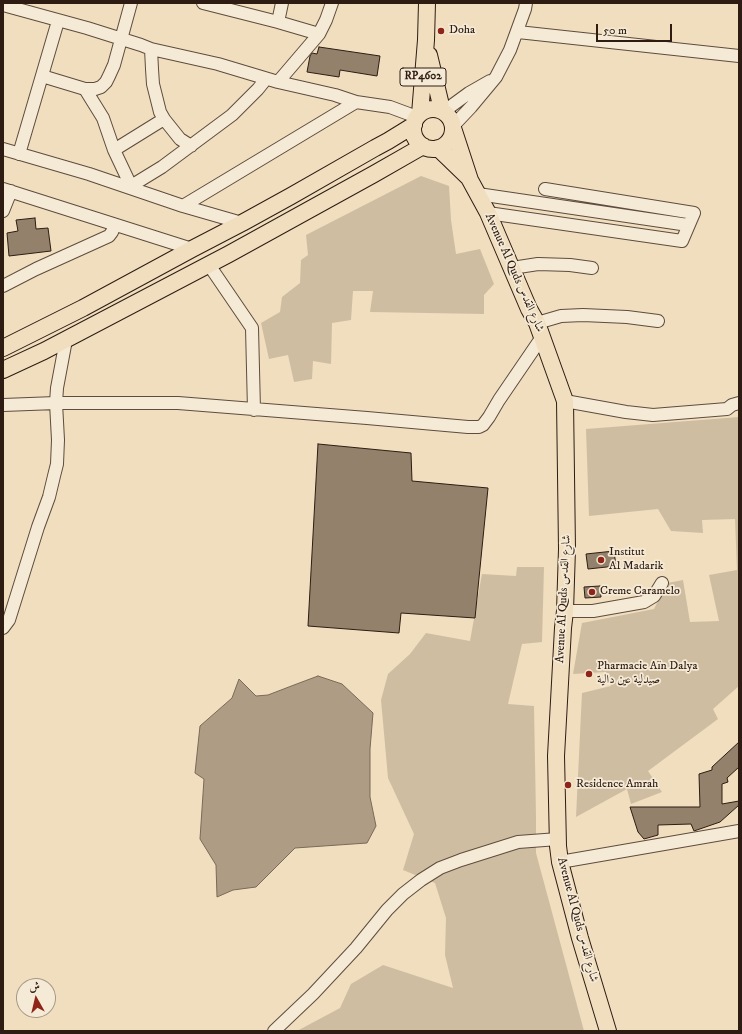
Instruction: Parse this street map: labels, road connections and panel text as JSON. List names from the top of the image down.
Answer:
{
  "streets": {
    "main road": ["RP4602", "Avenue Al Quds شارع القدس"]
  },
  "crossings": [
    ["RP4602", "Avenue Al Quds شارع القدس"]
  ],
  "places": [
    "Doha",
    "Institut Al Madarik",
    "Creme Caramelo",
    "Pharmacie Aïn Dalya صيدلية عين دالية",
    "Residence Amrah"
  ],
  "scale_bar": "50 m",
  "north": "top"
}
